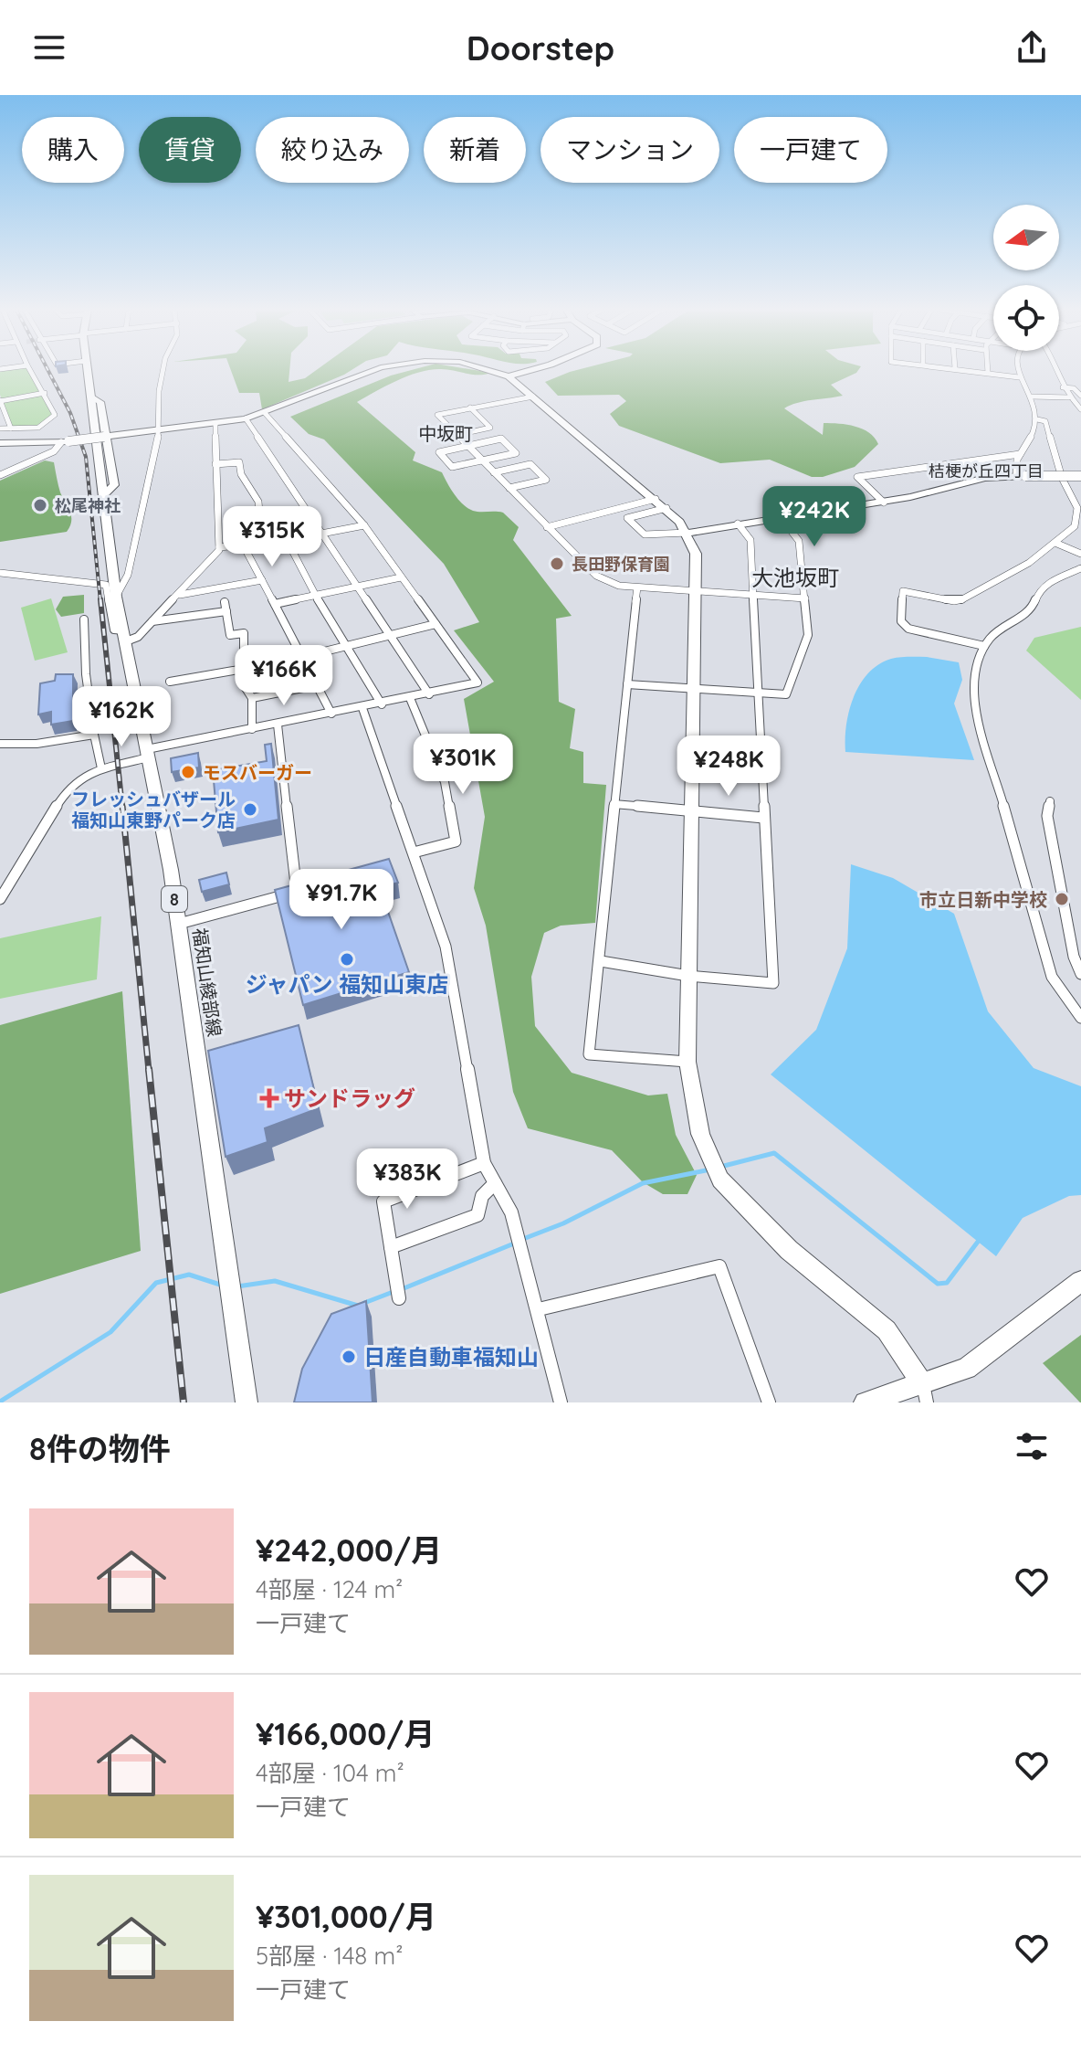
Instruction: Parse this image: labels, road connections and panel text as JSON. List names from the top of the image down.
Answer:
{
  "streets": {
    "street": ["8", "福知山綾部線"]
  },
  "districts": ["中坂町", "桔梗が丘四丁目", "大池坂町"],
  "places": {
    "other": [
      "松尾神社",
      "長田野保育園",
      "モスバーガー",
      "フレッシュバザール 福知山東野パーク店",
      "市立日新中学校",
      "ジャパン 福知山東店",
      "日産自動車福知山"
    ],
    "health": ["サンドラッグ"]
  },
  "north": "left",
  "page": {
    "header": "Doorstep",
    "chip": [
      "購入",
      "賃貸",
      "絞り込み",
      "新着",
      "マンション",
      "一戸建て"
    ],
    "price": [
      "¥242K",
      "¥315K",
      "¥166K",
      "¥162K",
      "¥301K",
      "¥248K",
      "¥91.7K",
      "¥383K"
    ],
    "heading": "8件の物件",
    "list": [
      {
        "name": "¥242,000/月",
        "note": "4部屋 · 124 m² · 一戸建て"
      },
      {
        "name": "¥166,000/月",
        "note": "4部屋 · 104 m² · 一戸建て"
      },
      {
        "name": "¥301,000/月",
        "note": "5部屋 · 148 m² · 一戸建て"
      }
    ]
  }
}
